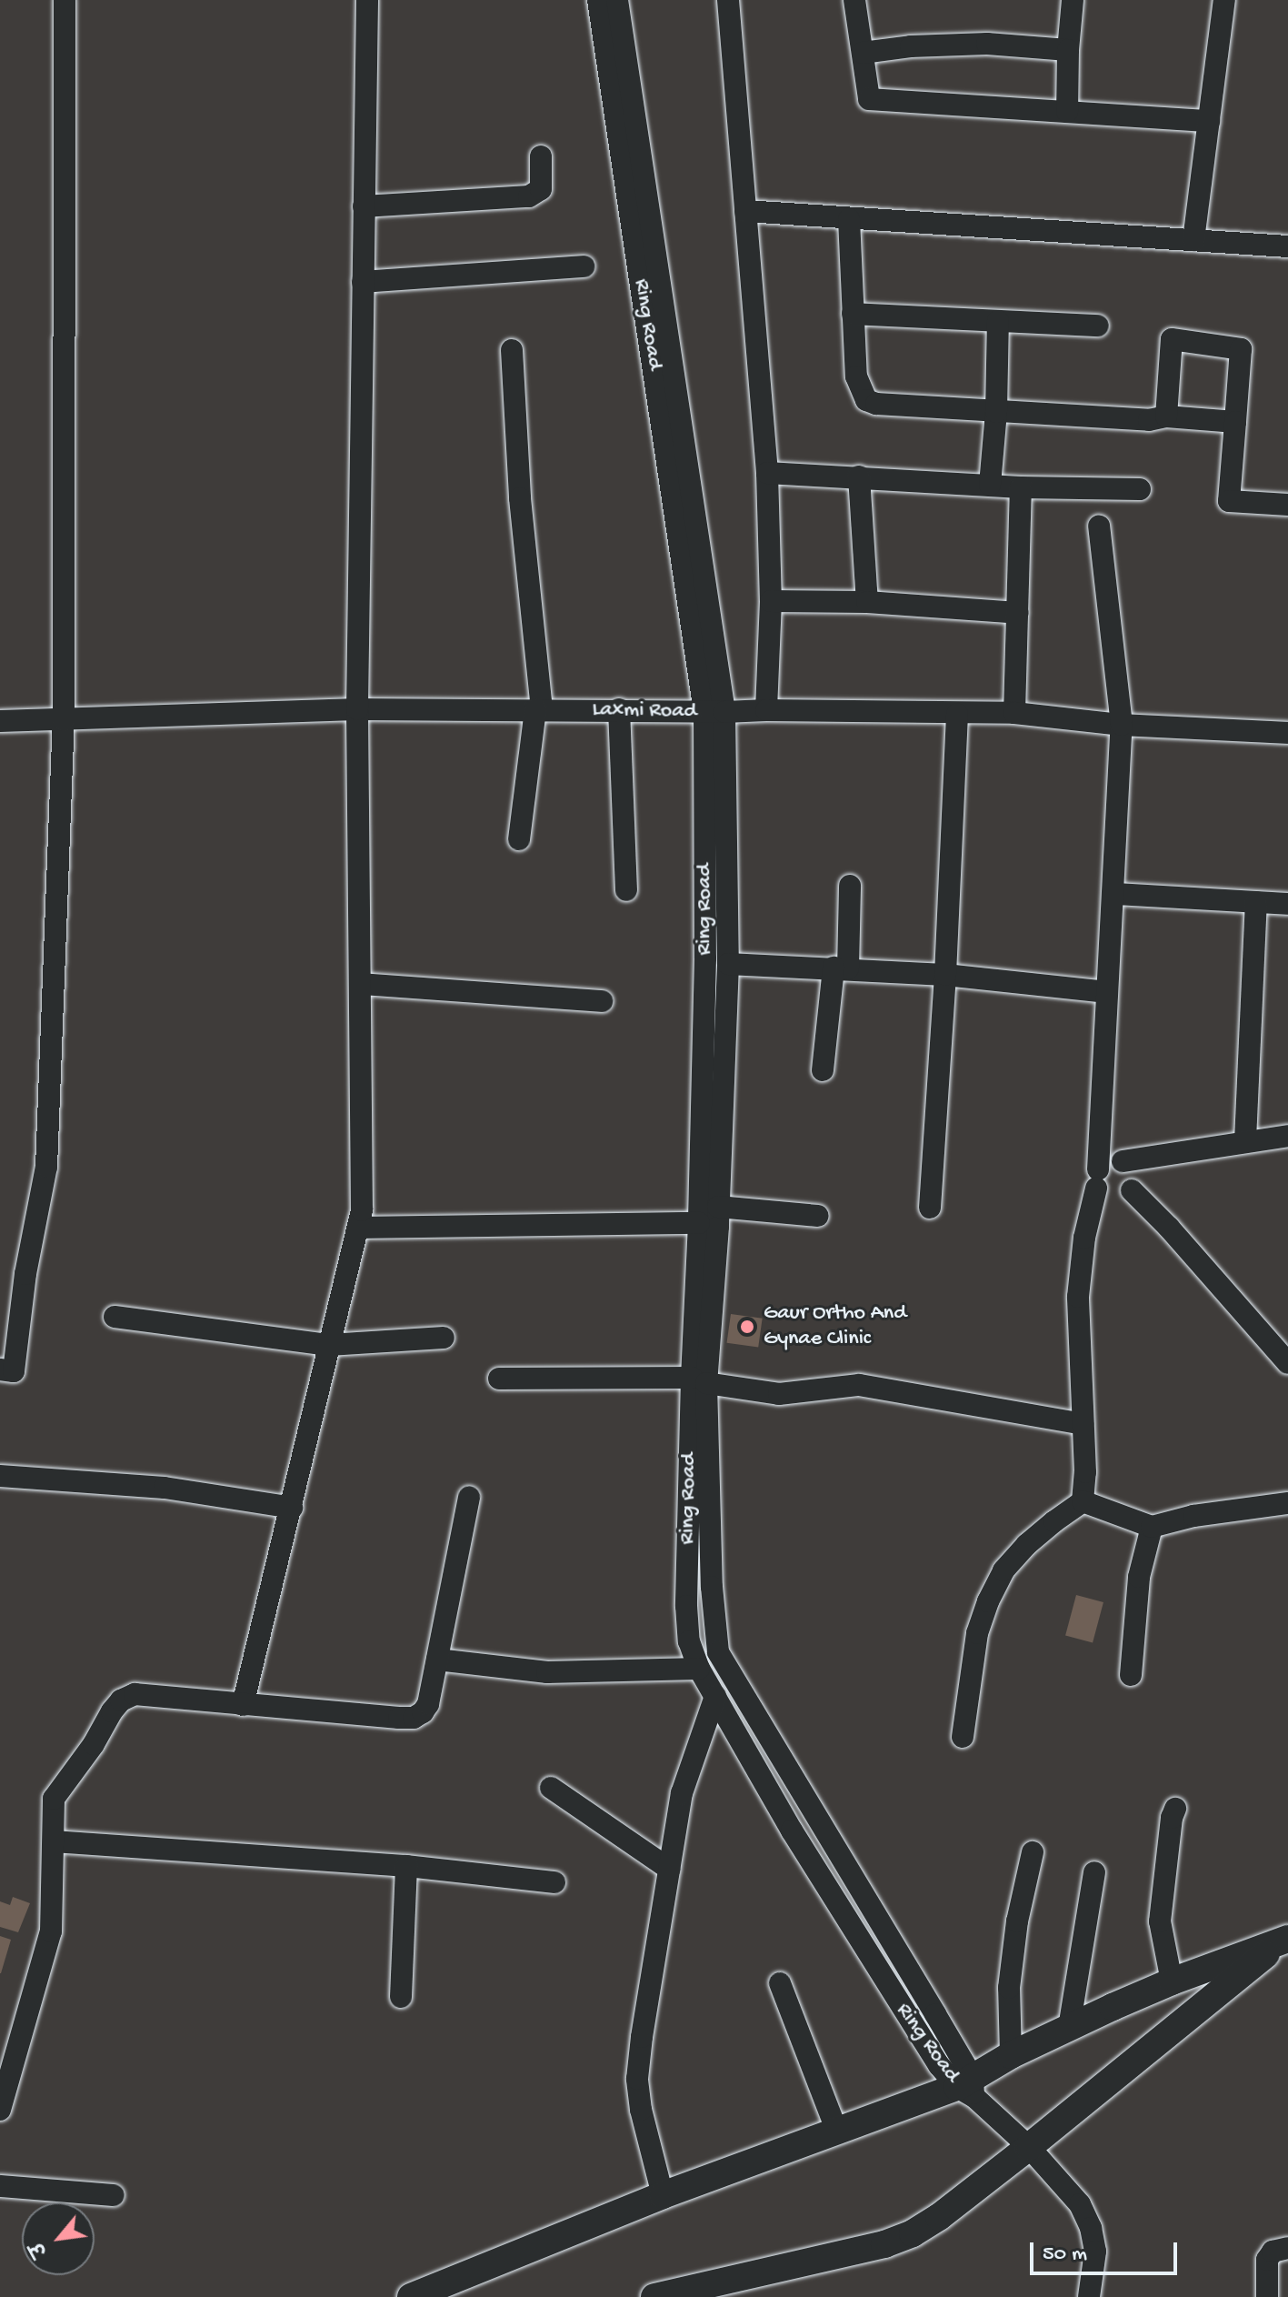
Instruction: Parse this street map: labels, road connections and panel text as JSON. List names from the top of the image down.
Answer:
{
  "streets": {
    "street": ["Ring Road", "Laxmi Road"]
  },
  "crossings": [
    ["Ring Road", "Laxmi Road"]
  ],
  "places": ["Gaur Ortho And Gynae Clinic"],
  "scale_bar": "50 m",
  "north": "bottom left"
}
